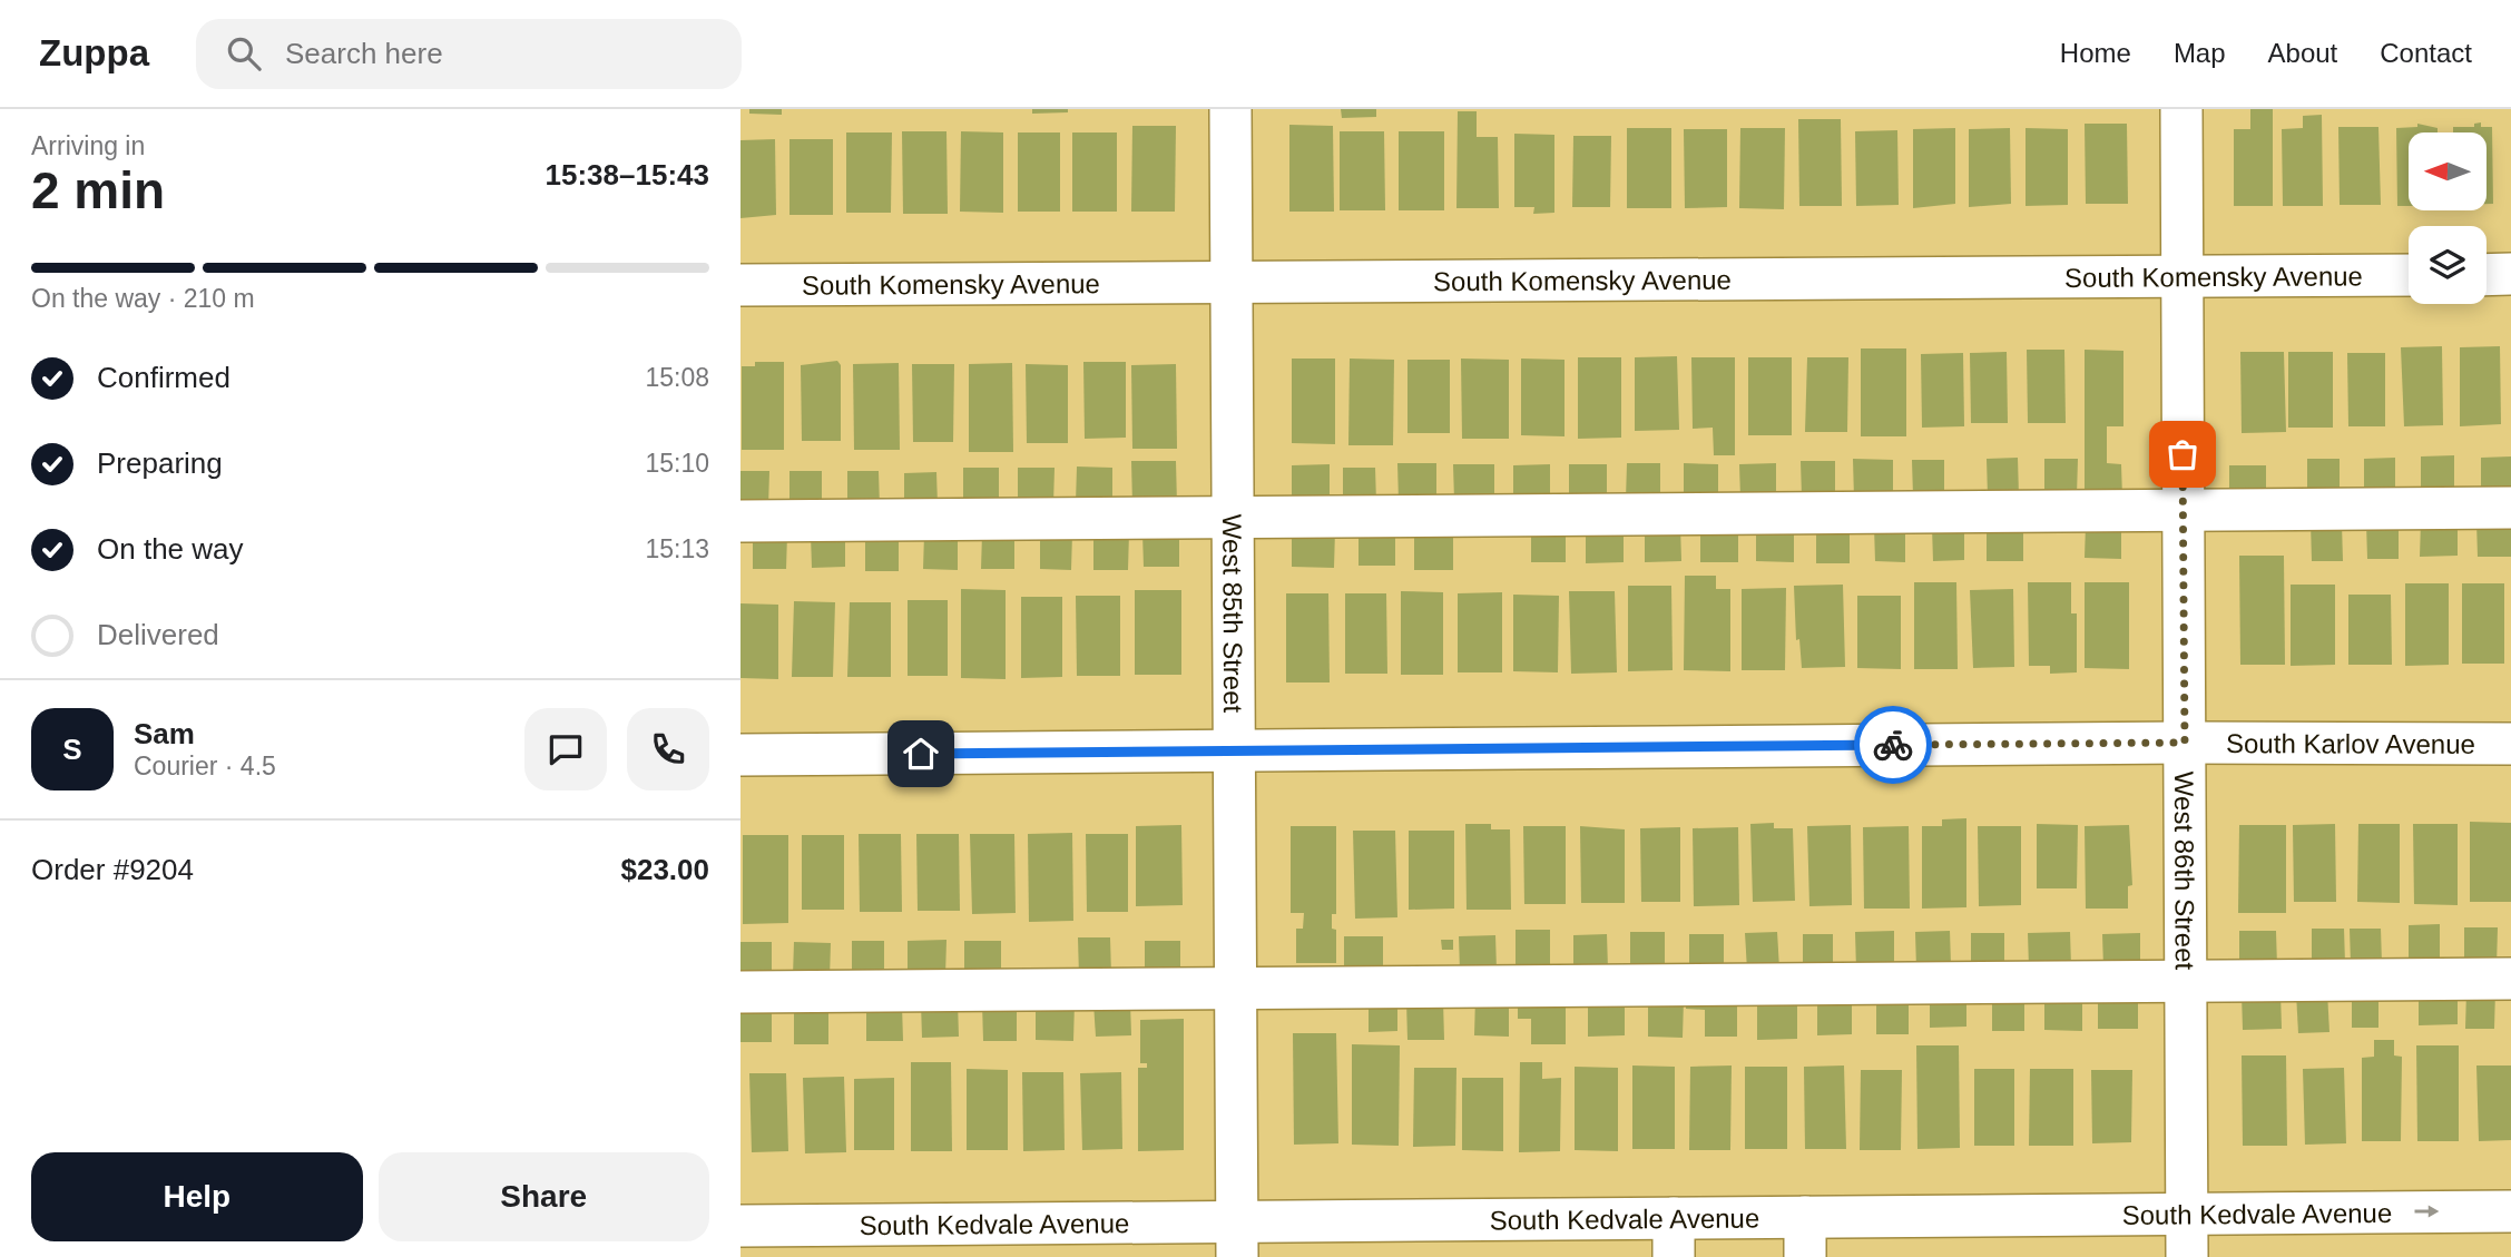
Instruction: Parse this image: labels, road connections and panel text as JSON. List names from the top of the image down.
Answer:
{
  "streets": {
    "street": [
      "South Komensky Avenue",
      "West 85th Street",
      "South Karlov Avenue",
      "West 86th Street",
      "South Kedvale Avenue"
    ]
  },
  "crossings": [
    ["South Komensky Avenue", "West 85th Street"],
    ["South Komensky Avenue", "West 86th Street"],
    ["West 85th Street", "South Karlov Avenue"],
    ["West 85th Street", "South Kedvale Avenue"],
    ["South Karlov Avenue", "West 86th Street"],
    ["West 86th Street", "South Kedvale Avenue"]
  ],
  "north": "left",
  "page": {
    "header": "Zuppa",
    "search": "Search here",
    "nav": [
      "Home",
      "Map",
      "About",
      "Contact"
    ],
    "heading": ["2 min", "Arriving in", "15:38–15:43"],
    "panel": [
      "Sam",
      "Courier · 4.5",
      "Order #9204",
      "$23.00"
    ],
    "bar": "On the way · 210 m",
    "list": [
      ["Confirmed", "15:08"],
      ["Preparing", "15:10"],
      ["On the way", "15:13"],
      "Delivered"
    ],
    "round": "S",
    "buttons": ["Help", "Share"]
  }
}
